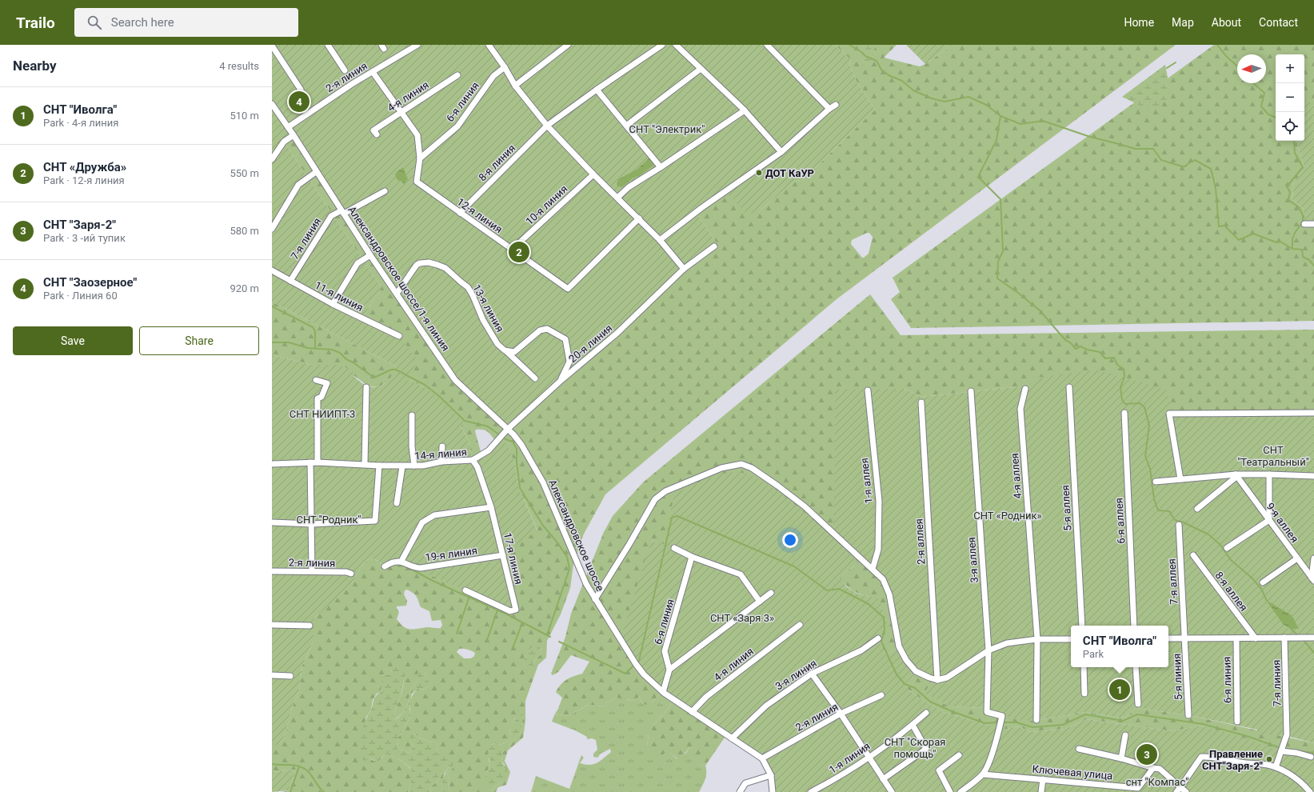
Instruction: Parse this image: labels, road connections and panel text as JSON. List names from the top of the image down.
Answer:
{
  "streets": {
    "street": [
      "2-я линия",
      "4-я линия",
      "6-я линия",
      "8-я линия",
      "10-я линия",
      "12-я линия",
      "7-я линия",
      "Александровское шоссе/1-я линия",
      "11-я линия",
      "13-я линия",
      "20-я линия",
      "14-я линия",
      "4-я аллея",
      "1-я аллея",
      "5-я аллея",
      "6-я аллея",
      "9-я аллея",
      "Александровское шоссе",
      "2-я аллея",
      "19-я линия",
      "17-я линия",
      "3-я аллея",
      "7-я аллея",
      "8-я аллея",
      "3-я линия",
      "5-я линия",
      "1-я линия",
      "Ключевая улица"
    ]
  },
  "crossings": [
    ["2-я линия", "12-я линия"],
    ["2-я линия", "Александровское шоссе/1-я линия"],
    ["2-я линия", "Александровское шоссе"],
    ["4-я линия", "12-я линия"],
    ["4-я линия", "Александровское шоссе"],
    ["6-я линия", "12-я линия"],
    ["8-я линия", "12-я линия"],
    ["10-я линия", "12-я линия"],
    ["7-я линия", "Александровское шоссе/1-я линия"],
    ["7-я линия", "11-я линия"],
    ["Александровское шоссе/1-я линия", "13-я линия"],
    ["Александровское шоссе/1-я линия", "20-я линия"],
    ["Александровское шоссе/1-я линия", "14-я линия"],
    ["Александровское шоссе/1-я линия", "Александровское шоссе"],
    ["20-я линия", "14-я линия"],
    ["20-я линия", "Александровское шоссе"],
    ["14-я линия", "Александровское шоссе"],
    ["14-я линия", "17-я линия"],
    ["Александровское шоссе", "3-я линия"],
    ["19-я линия", "17-я линия"],
    ["7-я аллея", "5-я линия"]
  ],
  "parks": [
    "СНТ \"Электрик\"",
    "СНТ НИИПТ-3",
    "СНТ \"Театральный\"",
    "СНТ «Родник»",
    "СНТ ''Родник''",
    "СНТ «Заря 3»",
    "СНТ \"Скорая помощь\"",
    "снт \"Компас\""
  ],
  "places": ["ДОТ КаУР", "Правление СНТ\"Заря-2\""],
  "north": "left",
  "page": {
    "header": "Trailo",
    "search": "Search here",
    "nav": [
      "Home",
      "Map",
      "About",
      "Contact"
    ],
    "heading": ["Nearby", "4 results"],
    "map_buttons": ["+", "−"],
    "list": [
      {
        "mark": "1",
        "name": "СНТ \"Иволга\"",
        "note": "Park · 4-я линия",
        "value": "510 m"
      },
      {
        "mark": "2",
        "name": "СНТ «Дружба»",
        "note": "Park · 12-я линия",
        "value": "550 m"
      },
      {
        "mark": "3",
        "name": "СНТ \"Заря-2\"",
        "note": "Park · 3 -ий тупик",
        "value": "580 m"
      },
      {
        "mark": "4",
        "name": "СНТ \"Заозерное\"",
        "note": "Park · Линия 60",
        "value": "920 m"
      }
    ],
    "pins": [
      "4",
      "2",
      "1",
      "3"
    ],
    "buttons": ["Save", "Share"],
    "popup": ["СНТ \"Иволга\"", "Park"]
  }
}
